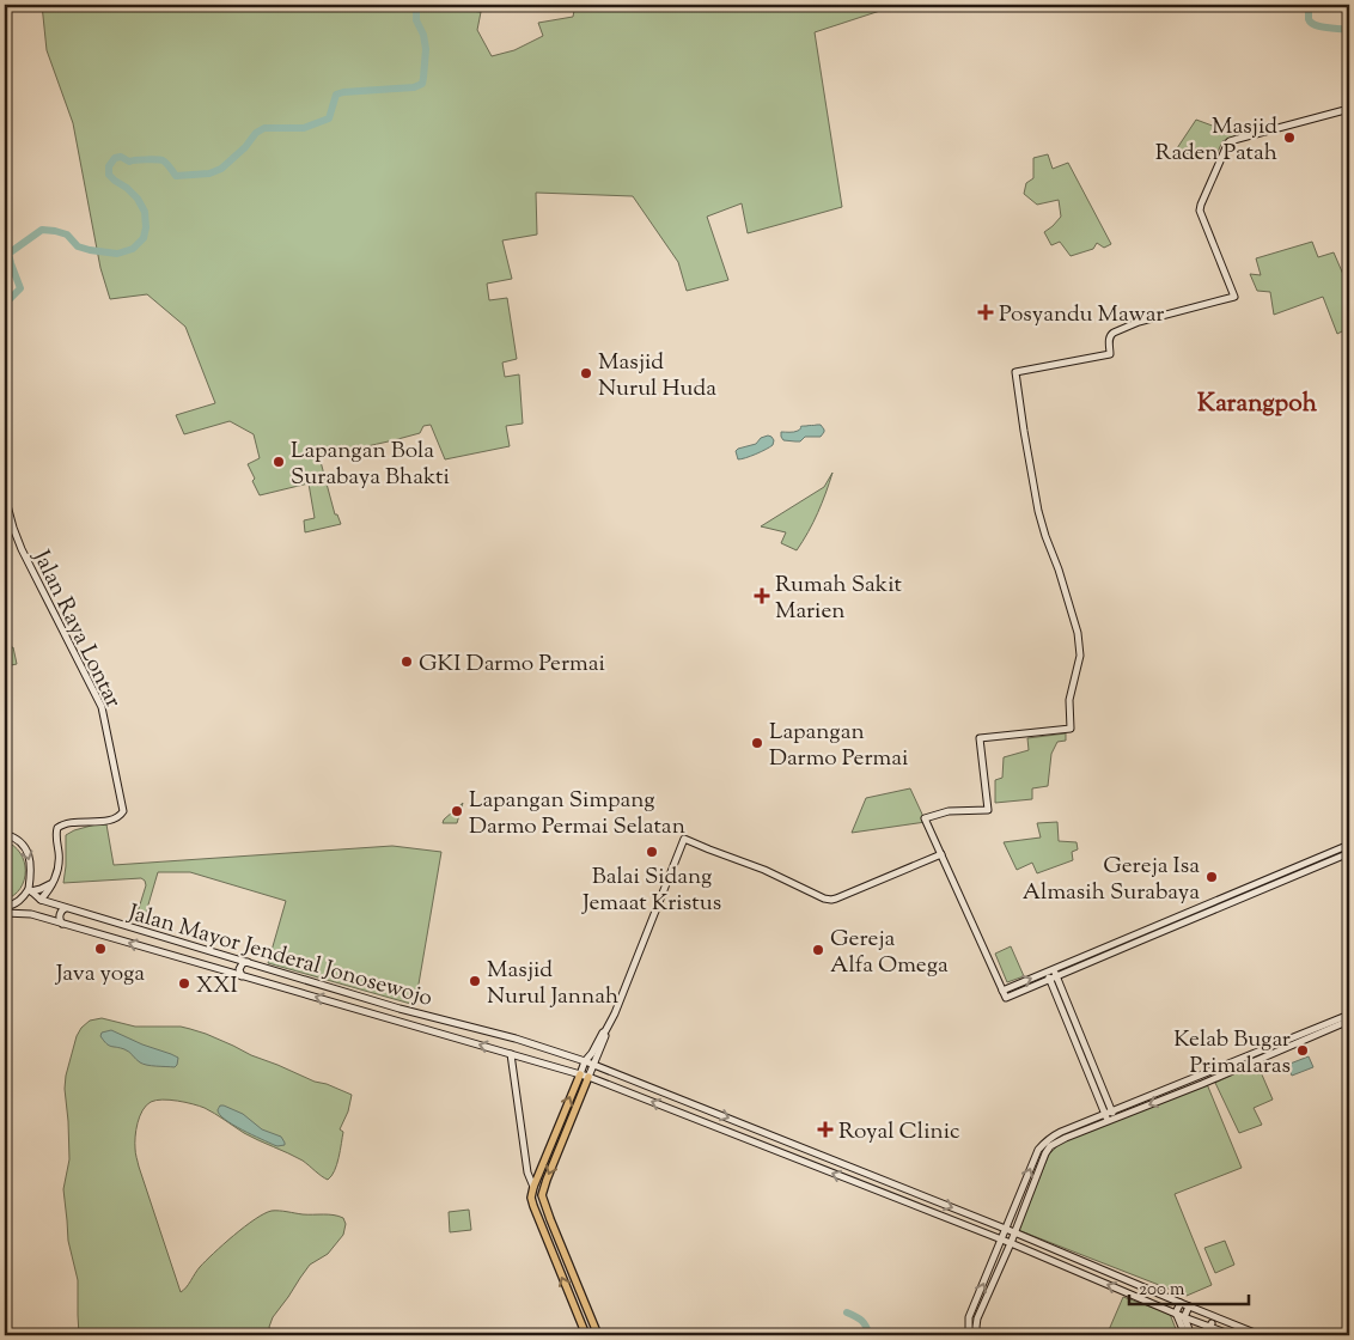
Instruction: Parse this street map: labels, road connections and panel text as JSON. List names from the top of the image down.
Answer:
{
  "streets": {
    "street": ["Jalan Raya Lontar", "Jalan Mayor Jenderal Jonosewojo"]
  },
  "districts": ["Karangpoh"],
  "places": {
    "other": [
      "Masjid Raden Patah",
      "Masjid Nurul Huda",
      "Lapangan Bola Surabaya Bhakti",
      "GKI Darmo Permai",
      "Lapangan Darmo Permai",
      "Lapangan Simpang Darmo Permai Selatan",
      "Balai Sidang Jemaat Kristus",
      "Gereja Isa Almasih Surabaya",
      "Java yoga",
      "Gereja Alfa Omega",
      "Masjid Nurul Jannah",
      "XXI",
      "Kelab Bugar Primalaras"
    ],
    "health": ["Posyandu Mawar", "Rumah Sakit Marien", "Royal Clinic"]
  },
  "scale_bar": "200 m"
}
